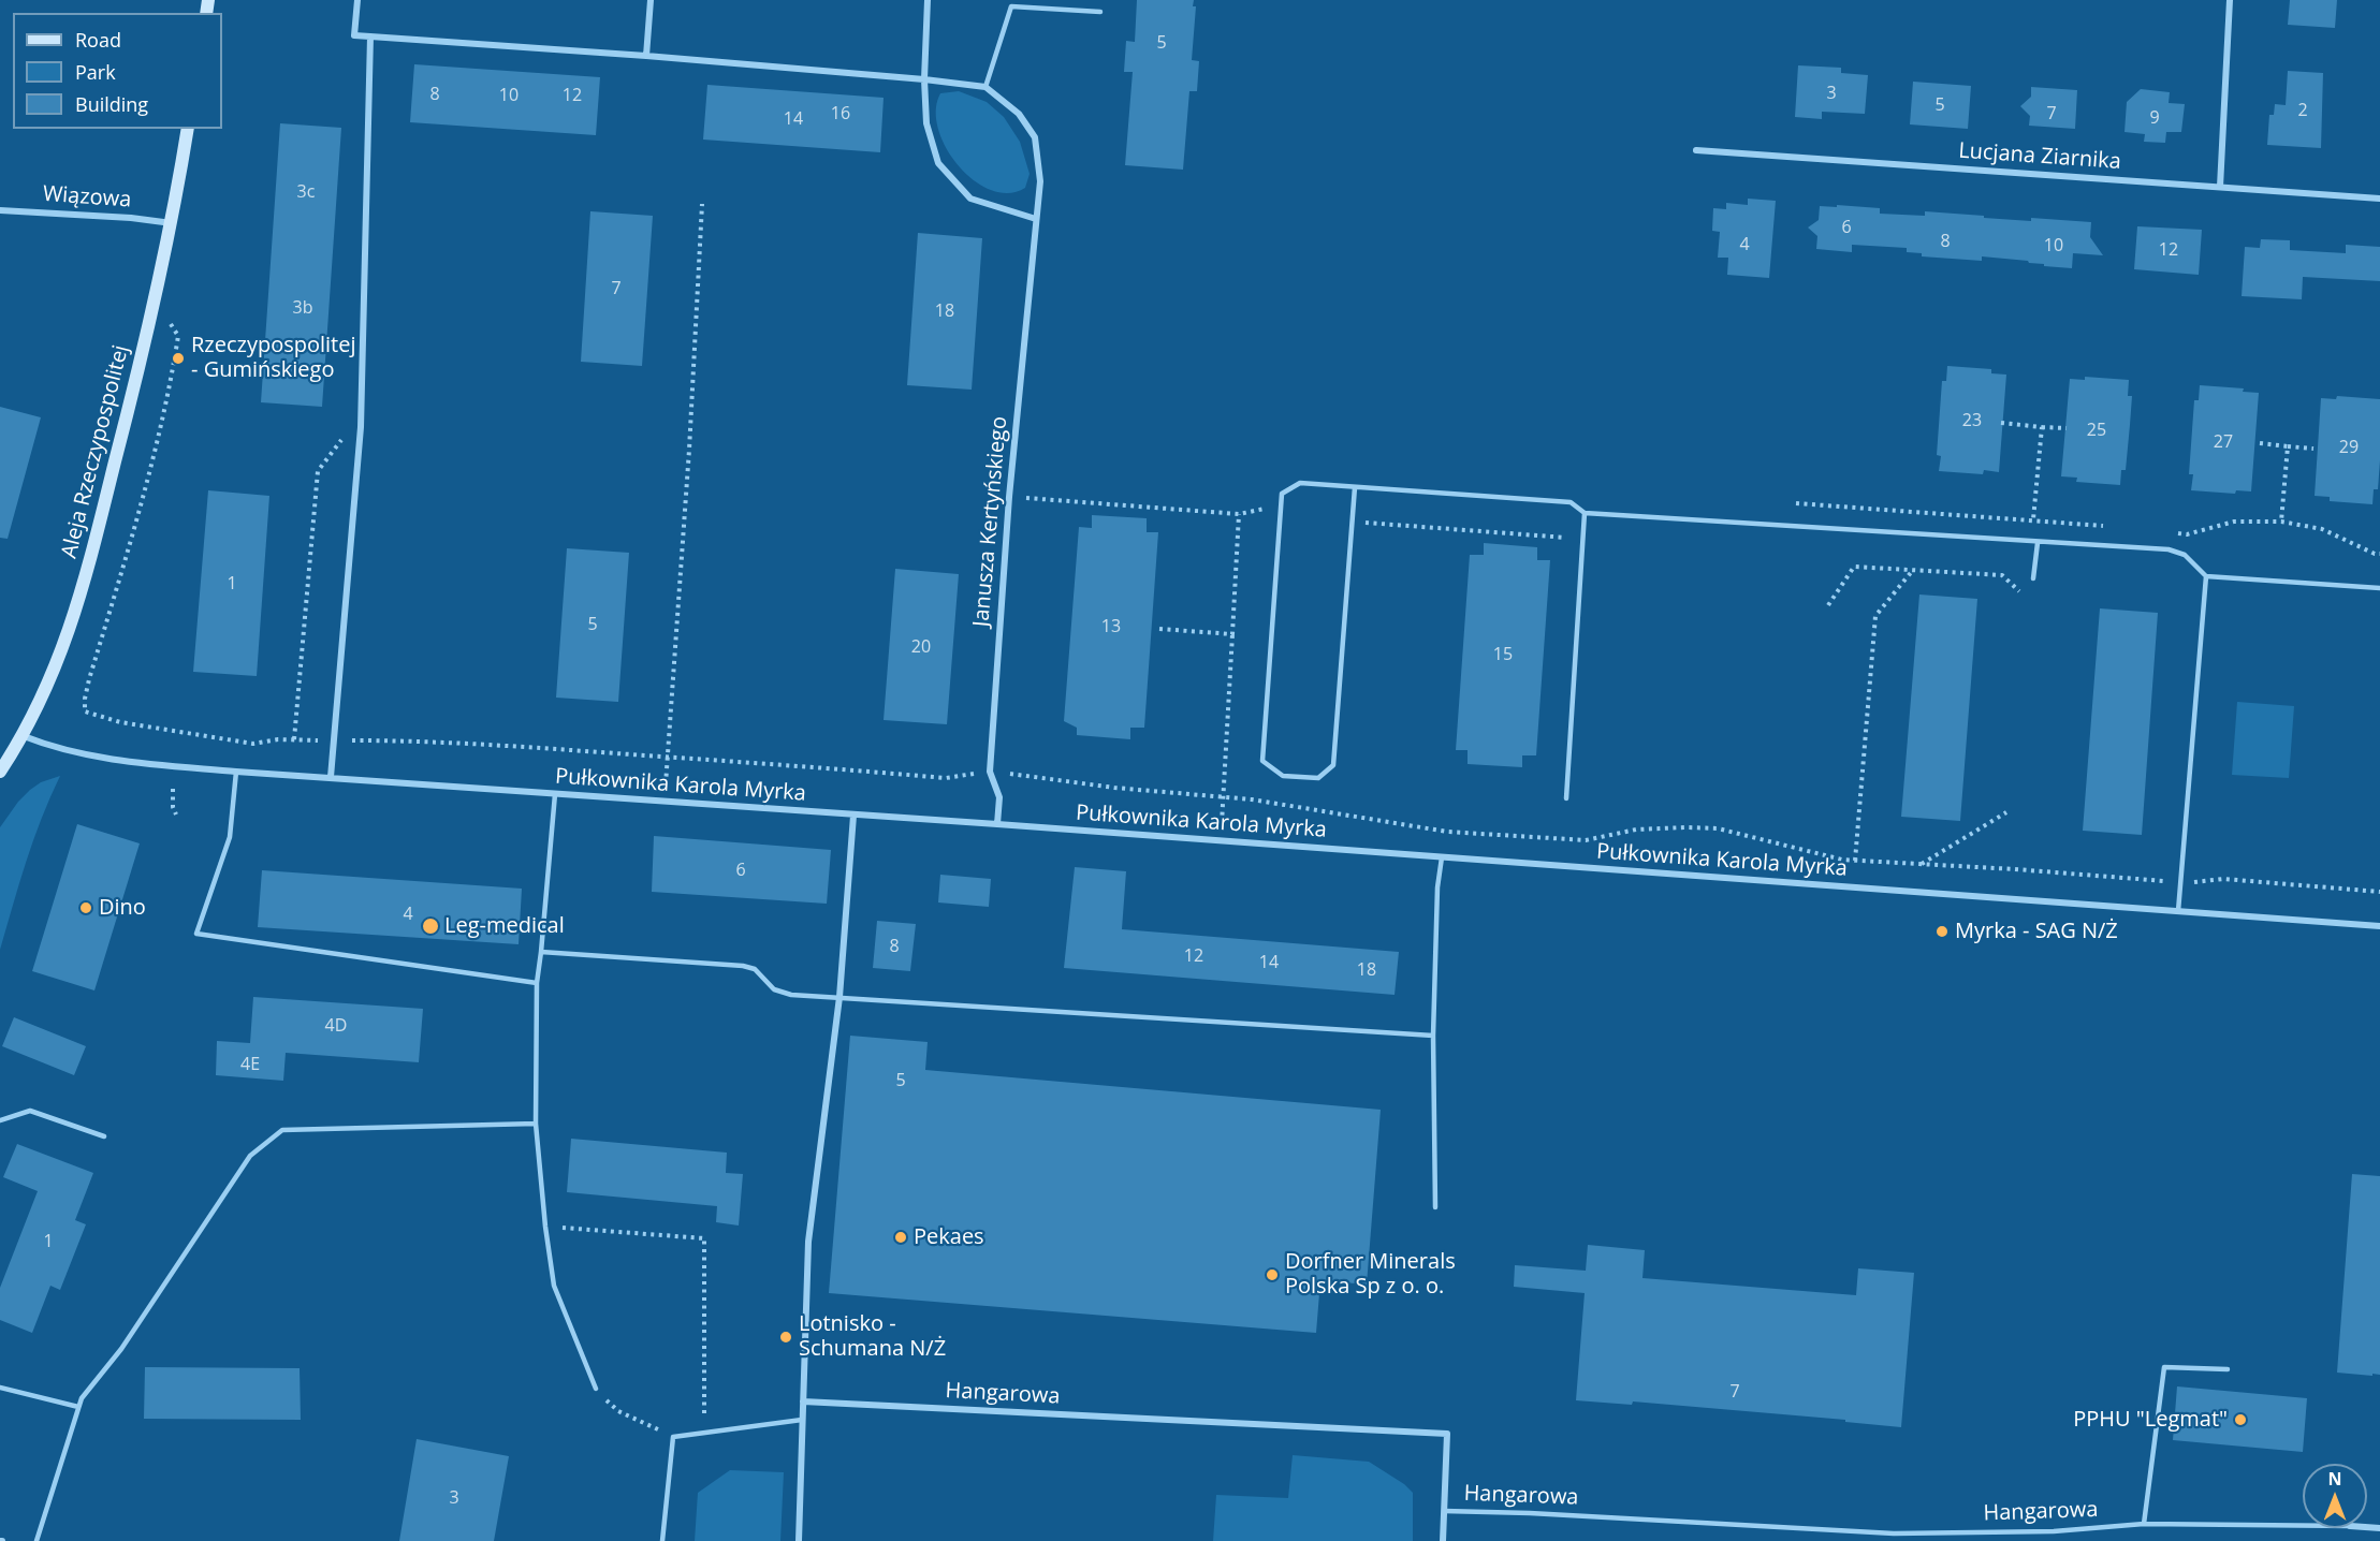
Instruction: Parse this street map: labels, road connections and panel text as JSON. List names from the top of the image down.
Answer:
{
  "streets": {
    "street": [
      "Lucjana Ziarnika",
      "Wiązowa",
      "Aleja Rzeczypospolitej",
      "Janusza Kertyńskiego",
      "Pułkownika Karola Myrka",
      "Hangarowa"
    ]
  },
  "crossings": [
    ["Wiązowa", "Aleja Rzeczypospolitej"],
    ["Aleja Rzeczypospolitej", "Pułkownika Karola Myrka"],
    ["Janusza Kertyńskiego", "Pułkownika Karola Myrka"]
  ],
  "places": [
    "Rzeczypospolitej - Gumińskiego",
    "Dino",
    "Leg-medical",
    "Myrka - SAG N/Ż",
    "Pekaes",
    "Dorfner Minerals Polska Sp z o. o.",
    "Lotnisko - Schumana N/Ż",
    "PPHU \"Legmat\""
  ],
  "house_numbers": [
    "5",
    "3",
    "8",
    "10",
    "12",
    "5",
    "2",
    "16",
    "7",
    "9",
    "14",
    "3c",
    "6",
    "8",
    "4",
    "10",
    "12",
    "7",
    "3b",
    "18",
    "23",
    "25",
    "27",
    "29",
    "1",
    "5",
    "13",
    "20",
    "15",
    "6",
    "4",
    "8",
    "12",
    "14",
    "18",
    "4D",
    "4E",
    "5",
    "1",
    "7",
    "3"
  ],
  "legend": ["Road", "Park", "Building"],
  "north": "top"
}
